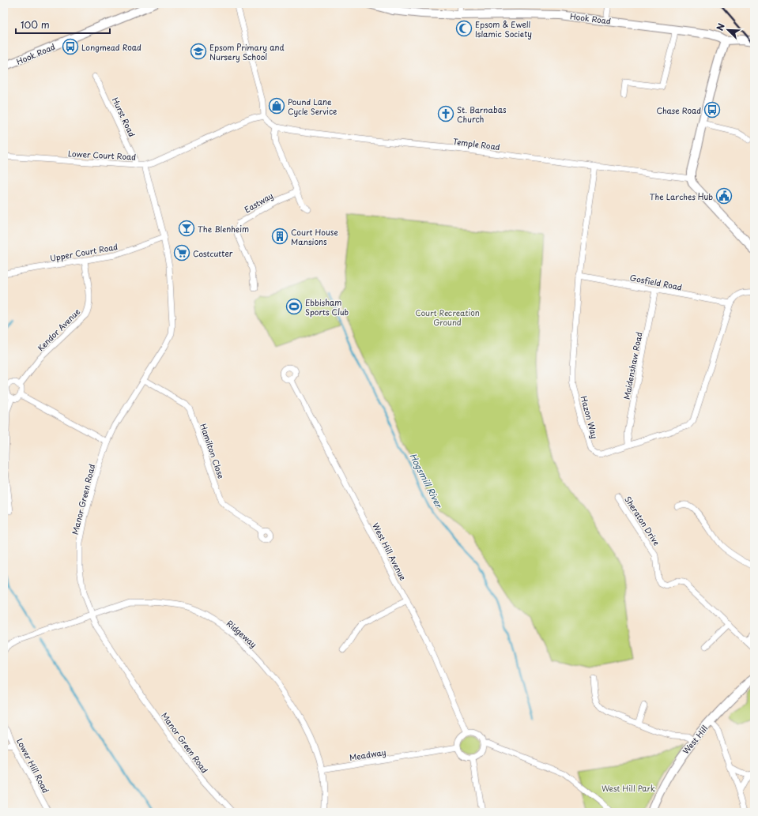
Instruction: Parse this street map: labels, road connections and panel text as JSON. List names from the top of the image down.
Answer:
{
  "streets": {
    "main road": ["Hook Road", "West Hill"],
    "street": [
      "Hurst Road",
      "Temple Road",
      "Lower Court Road",
      "Eastway",
      "Upper Court Road",
      "Gosfield Road",
      "Kendor Avenue",
      "Maidenshaw Road",
      "Hazon Way",
      "Hamilton Close",
      "Manor Green Road",
      "Sheraton Drive",
      "West Hill Avenue",
      "Ridgeway",
      "Meadway",
      "Lower Hill Road"
    ]
  },
  "crossings": [
    ["Hurst Road", "Lower Court Road"],
    ["Temple Road", "Hazon Way"],
    ["Lower Court Road", "Manor Green Road"],
    ["Upper Court Road", "Kendor Avenue"],
    ["Upper Court Road", "Manor Green Road"],
    ["Gosfield Road", "Maidenshaw Road"],
    ["Gosfield Road", "Hazon Way"],
    ["Maidenshaw Road", "Hazon Way"],
    ["Hamilton Close", "Manor Green Road"],
    ["Manor Green Road", "Ridgeway"],
    ["West Hill Avenue", "Meadway"],
    ["Ridgeway", "Meadway"]
  ],
  "water": ["Hogsmill River"],
  "parks": ["Court Recreation Ground", "West Hill Park"],
  "places": {
    "mosque": ["Epsom & Ewell Islamic Society"],
    "bus stop": ["Longmead Road", "Chase Road"],
    "school or university": ["Epsom Primary and Nursery School"],
    "shop": ["Pound Lane Cycle Service"],
    "church": ["St. Barnabas Church"],
    "public building": ["The Larches Hub"],
    "bar": ["The Blenheim"],
    "building": ["Court House Mansions"],
    "supermarket": ["Costcutter"],
    "sports": ["Ebbisham Sports Club"]
  },
  "scale_bar": "100 m",
  "north": "top left"
}
